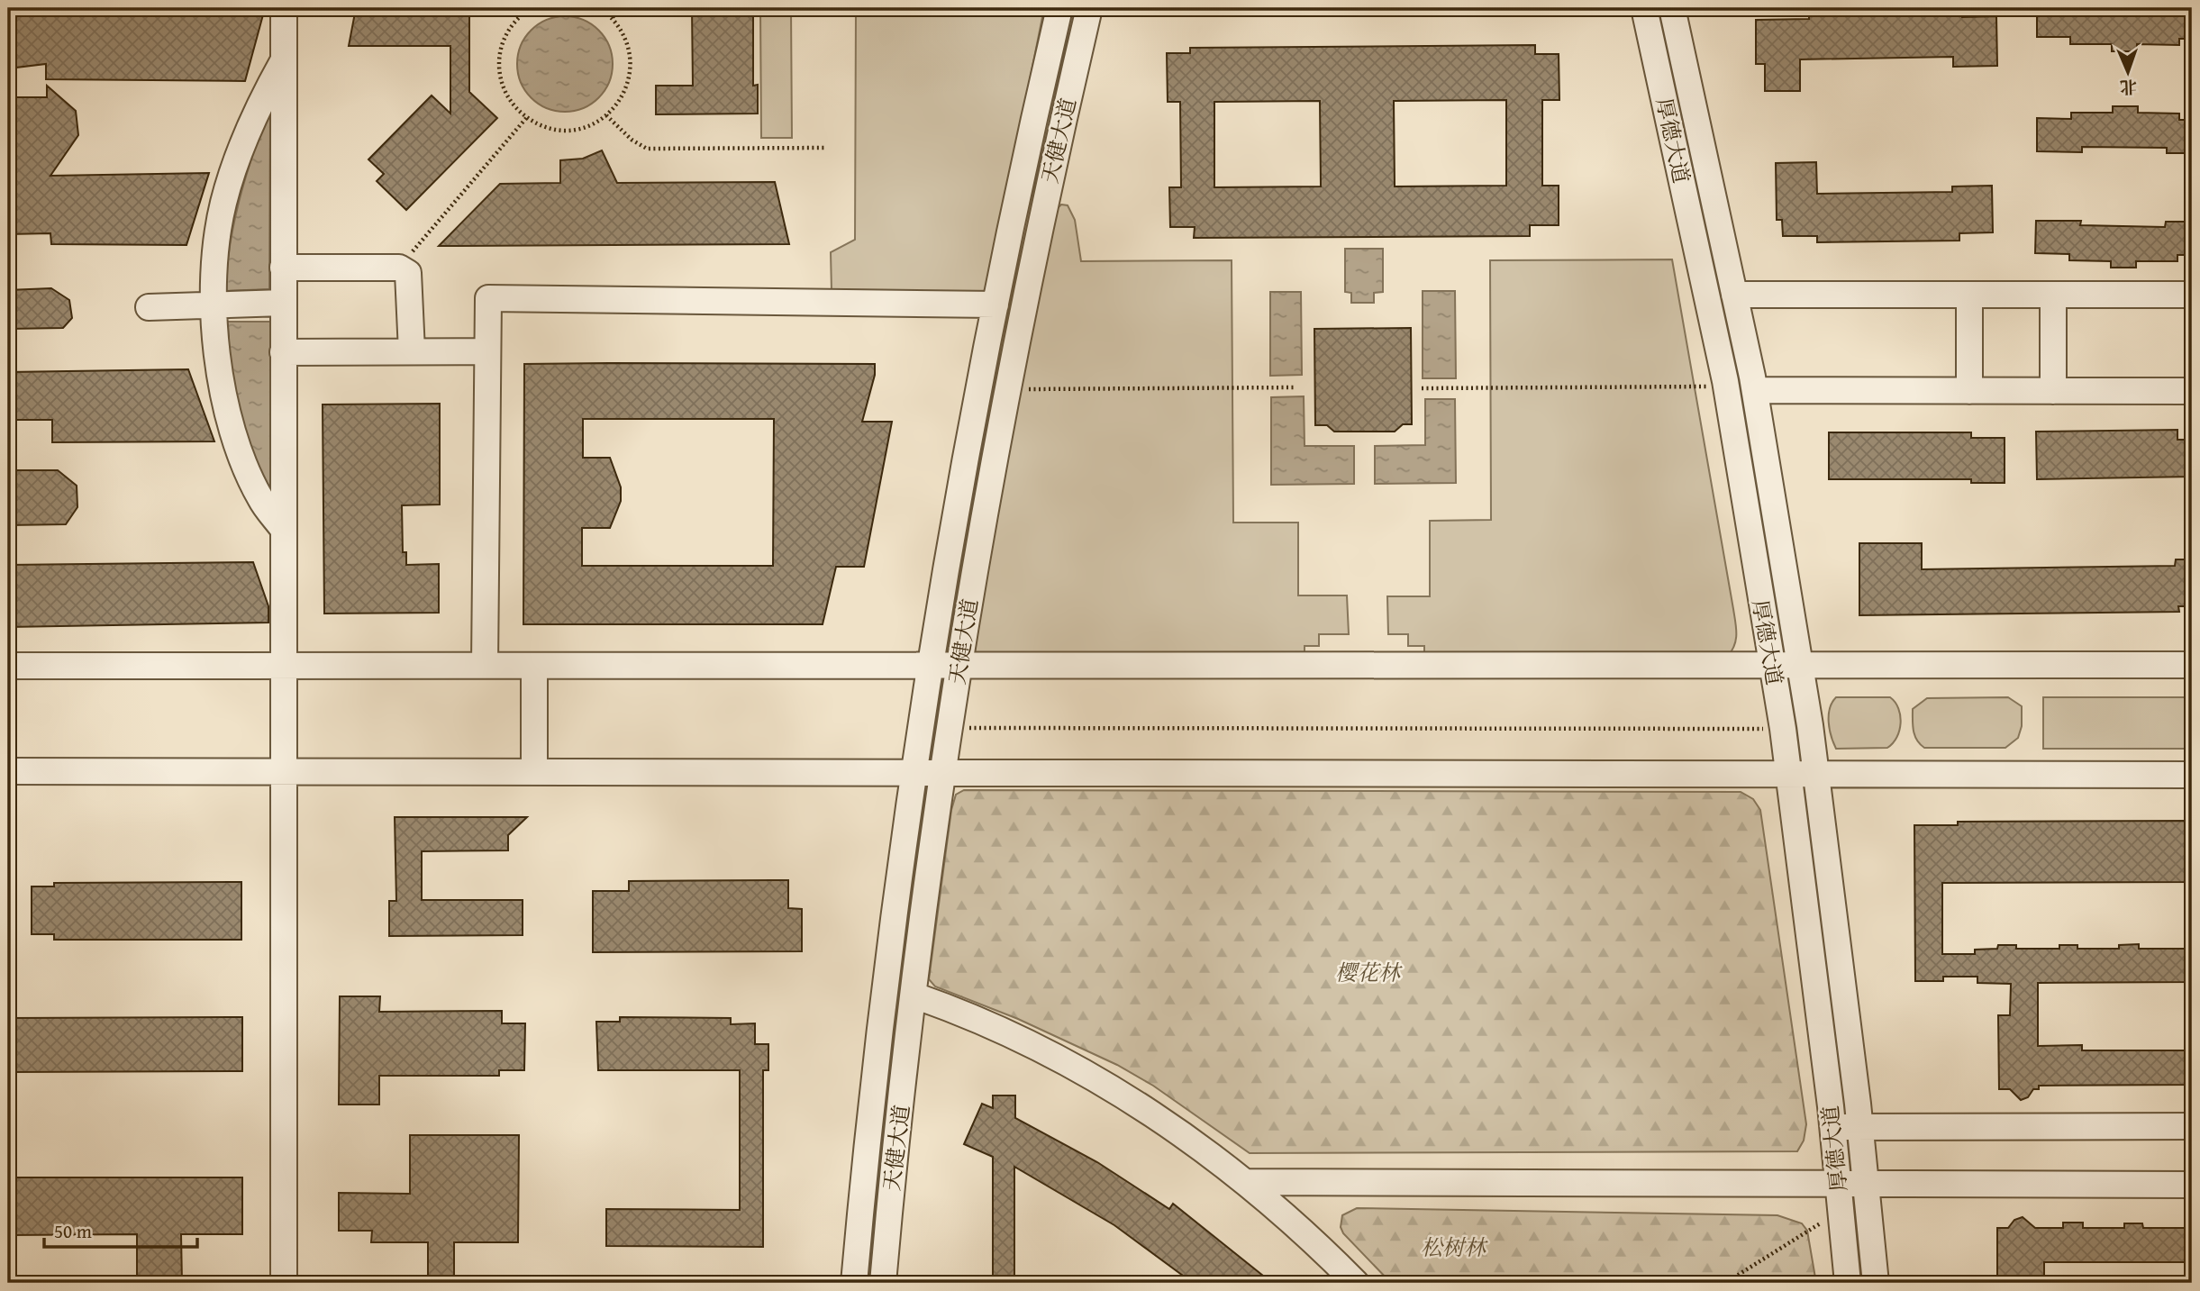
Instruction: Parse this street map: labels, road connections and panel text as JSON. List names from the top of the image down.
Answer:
{
  "streets": {
    "lane": ["天健大道", "厚德大道"]
  },
  "parks": ["樱花林", "松树林"],
  "scale_bar": "50 m",
  "north": "bottom"
}
